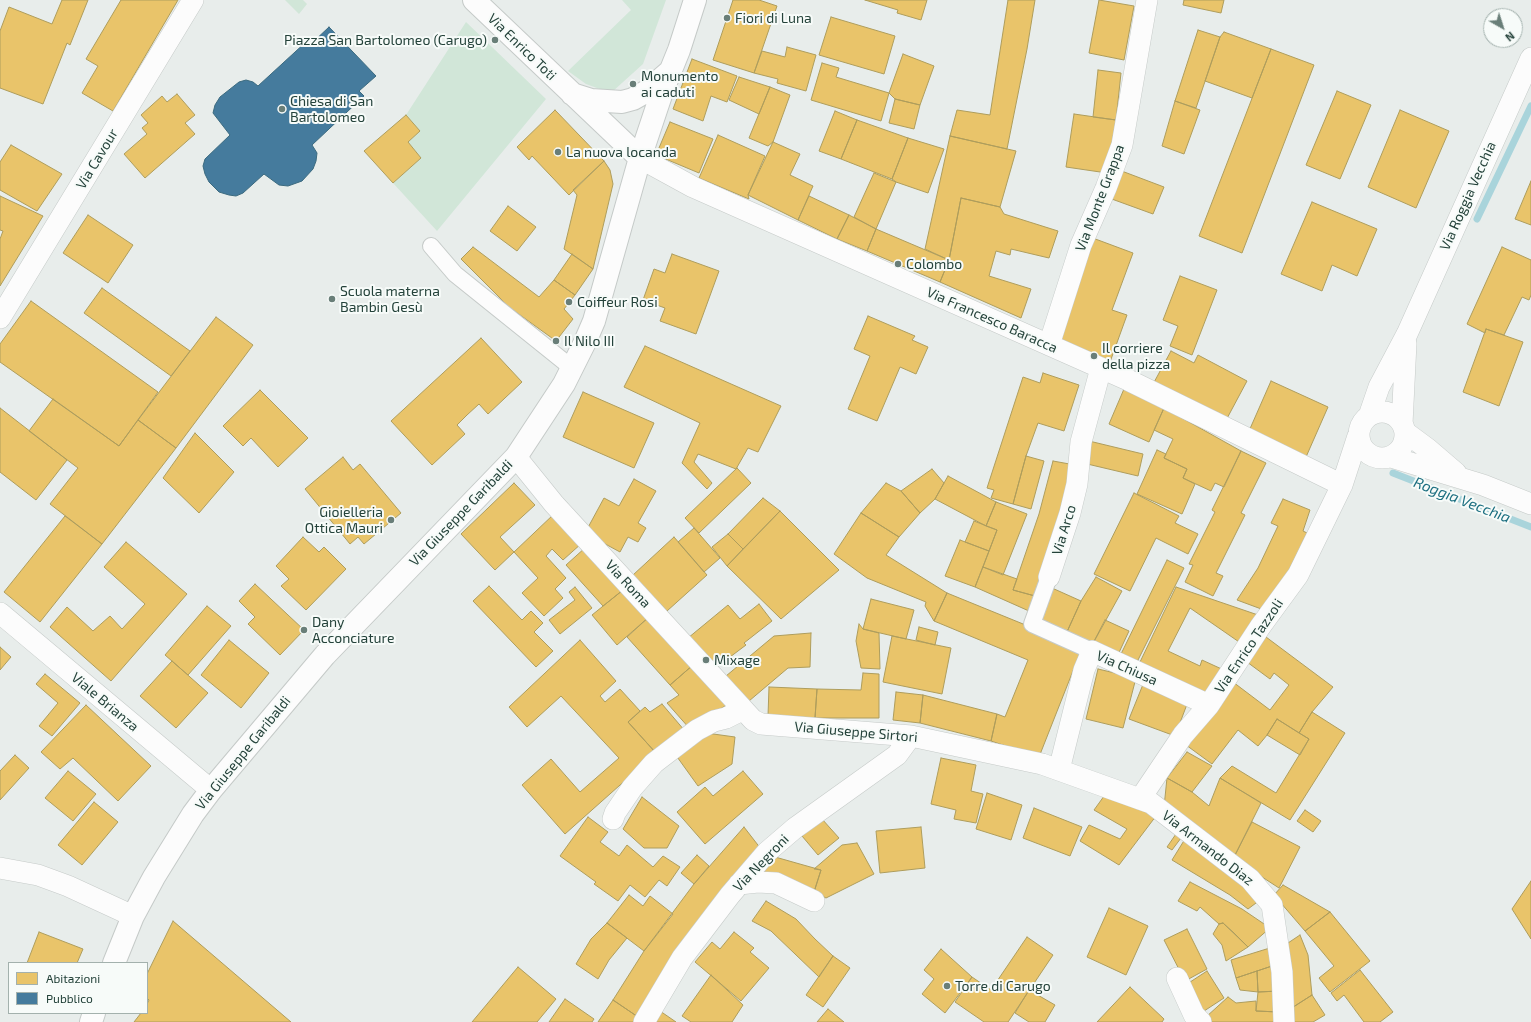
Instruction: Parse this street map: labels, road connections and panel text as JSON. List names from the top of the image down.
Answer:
{
  "streets": {
    "street": [
      "Via Enrico Toti",
      "Via Cavour",
      "Via Roggia Vecchia",
      "Via Monte Grappa",
      "Via Francesco Baracca",
      "Via Giuseppe Garibaldi",
      "Via Arco",
      "Via Roma",
      "Via Enrico Tazzoli",
      "Via Chiusa",
      "Viale Brianza",
      "Via Giuseppe Sirtori",
      "Via Armando Diaz",
      "Via Negroni"
    ]
  },
  "crossings": [
    ["Via Enrico Toti", "Via Francesco Baracca"],
    ["Via Enrico Toti", "Via Giuseppe Garibaldi"],
    ["Via Roggia Vecchia", "Via Enrico Tazzoli"],
    ["Via Monte Grappa", "Via Francesco Baracca"],
    ["Via Francesco Baracca", "Via Giuseppe Garibaldi"],
    ["Via Francesco Baracca", "Via Arco"],
    ["Via Francesco Baracca", "Via Enrico Tazzoli"],
    ["Via Giuseppe Garibaldi", "Via Roma"],
    ["Via Giuseppe Garibaldi", "Viale Brianza"],
    ["Via Arco", "Via Chiusa"],
    ["Via Roma", "Via Giuseppe Sirtori"],
    ["Via Enrico Tazzoli", "Via Chiusa"],
    ["Via Enrico Tazzoli", "Via Giuseppe Sirtori"],
    ["Via Enrico Tazzoli", "Via Armando Diaz"],
    ["Via Chiusa", "Via Giuseppe Sirtori"],
    ["Via Giuseppe Sirtori", "Via Armando Diaz"],
    ["Via Giuseppe Sirtori", "Via Negroni"]
  ],
  "water": ["Roggia Vecchia"],
  "places": [
    "Fiori di Luna",
    "Piazza San Bartolomeo (Carugo)",
    "Monumento ai caduti",
    "Chiesa di San Bartolomeo",
    "La nuova locanda",
    "Colombo",
    "Scuola materna Bambin Gesù",
    "Coiffeur Rosi",
    "Il Nilo III",
    "Il corriere della pizza",
    "Gioielleria Ottica Mauri",
    "Dany Acconciature",
    "Mixage",
    "Torre di Carugo"
  ],
  "legend": ["Abitazioni", "Pubblico"],
  "north": "bottom right"
}
